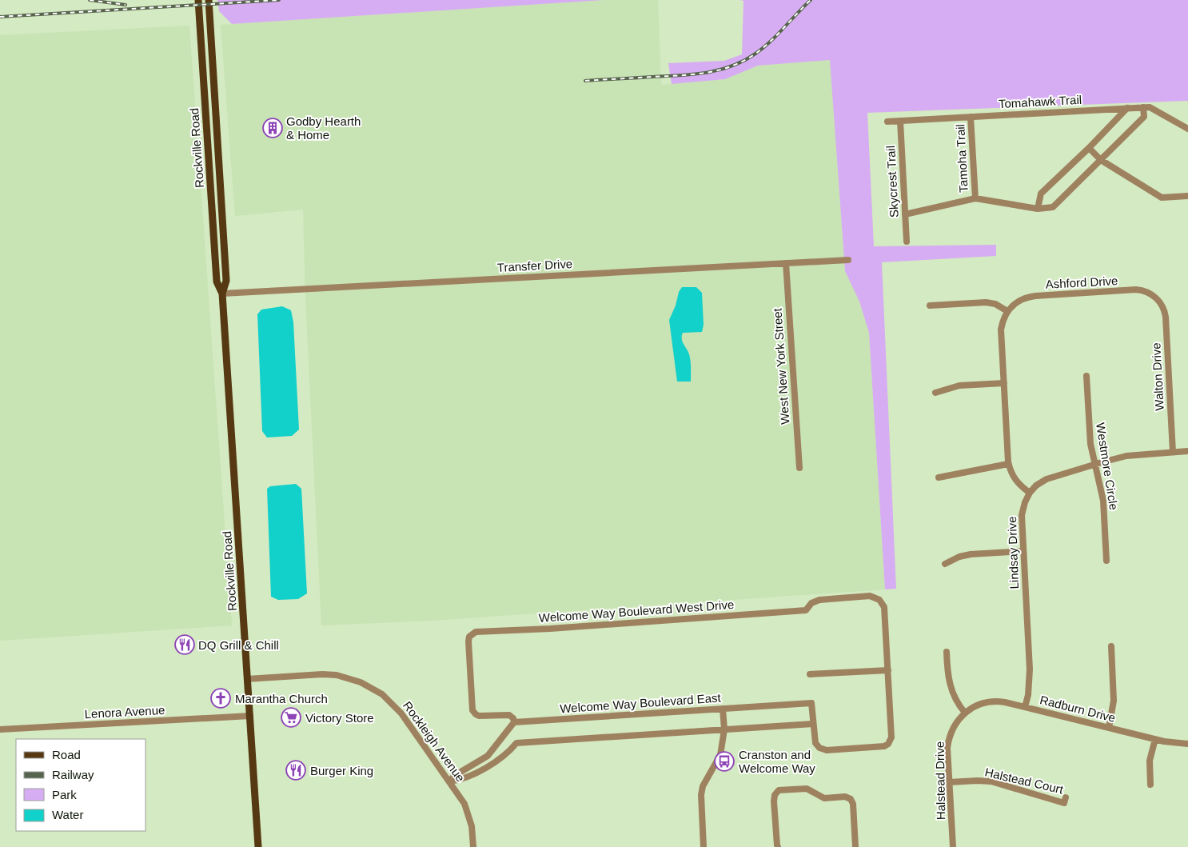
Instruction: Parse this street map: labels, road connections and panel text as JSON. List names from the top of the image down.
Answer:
{
  "streets": {
    "main road": ["Rockville Road"],
    "street": [
      "Tomahawk Trail",
      "Tamoha Trail",
      "Skycrest Trail",
      "Transfer Drive",
      "Ashford Drive",
      "West New York Street",
      "Walton Drive",
      "Westmore Circle",
      "Lindsay Drive",
      "Welcome Way Boulevard West Drive",
      "Welcome Way Boulevard East",
      "Radburn Drive",
      "Lenora Avenue",
      "Rockleigh Avenue",
      "Halstead Drive",
      "Halstead Court"
    ]
  },
  "crossings": [
    ["Tomahawk Trail", "Tamoha Trail"],
    ["Tomahawk Trail", "Skycrest Trail"],
    ["Rockville Road", "Transfer Drive"],
    ["Rockville Road", "Lenora Avenue"],
    ["Rockville Road", "Rockleigh Avenue"],
    ["Transfer Drive", "West New York Street"],
    ["Ashford Drive", "Walton Drive"],
    ["Lindsay Drive", "Radburn Drive"],
    ["Welcome Way Boulevard West Drive", "Welcome Way Boulevard East"],
    ["Radburn Drive", "Halstead Drive"],
    ["Halstead Drive", "Halstead Court"]
  ],
  "places": {
    "building": ["Godby Hearth & Home"],
    "restaurant": ["DQ Grill & Chill", "Burger King"],
    "church": ["Marantha Church"],
    "supermarket": ["Victory Store"],
    "bus stop": ["Cranston and Welcome Way"]
  },
  "legend": [
    "Road",
    "Railway",
    "Park",
    "Water"
  ]
}
